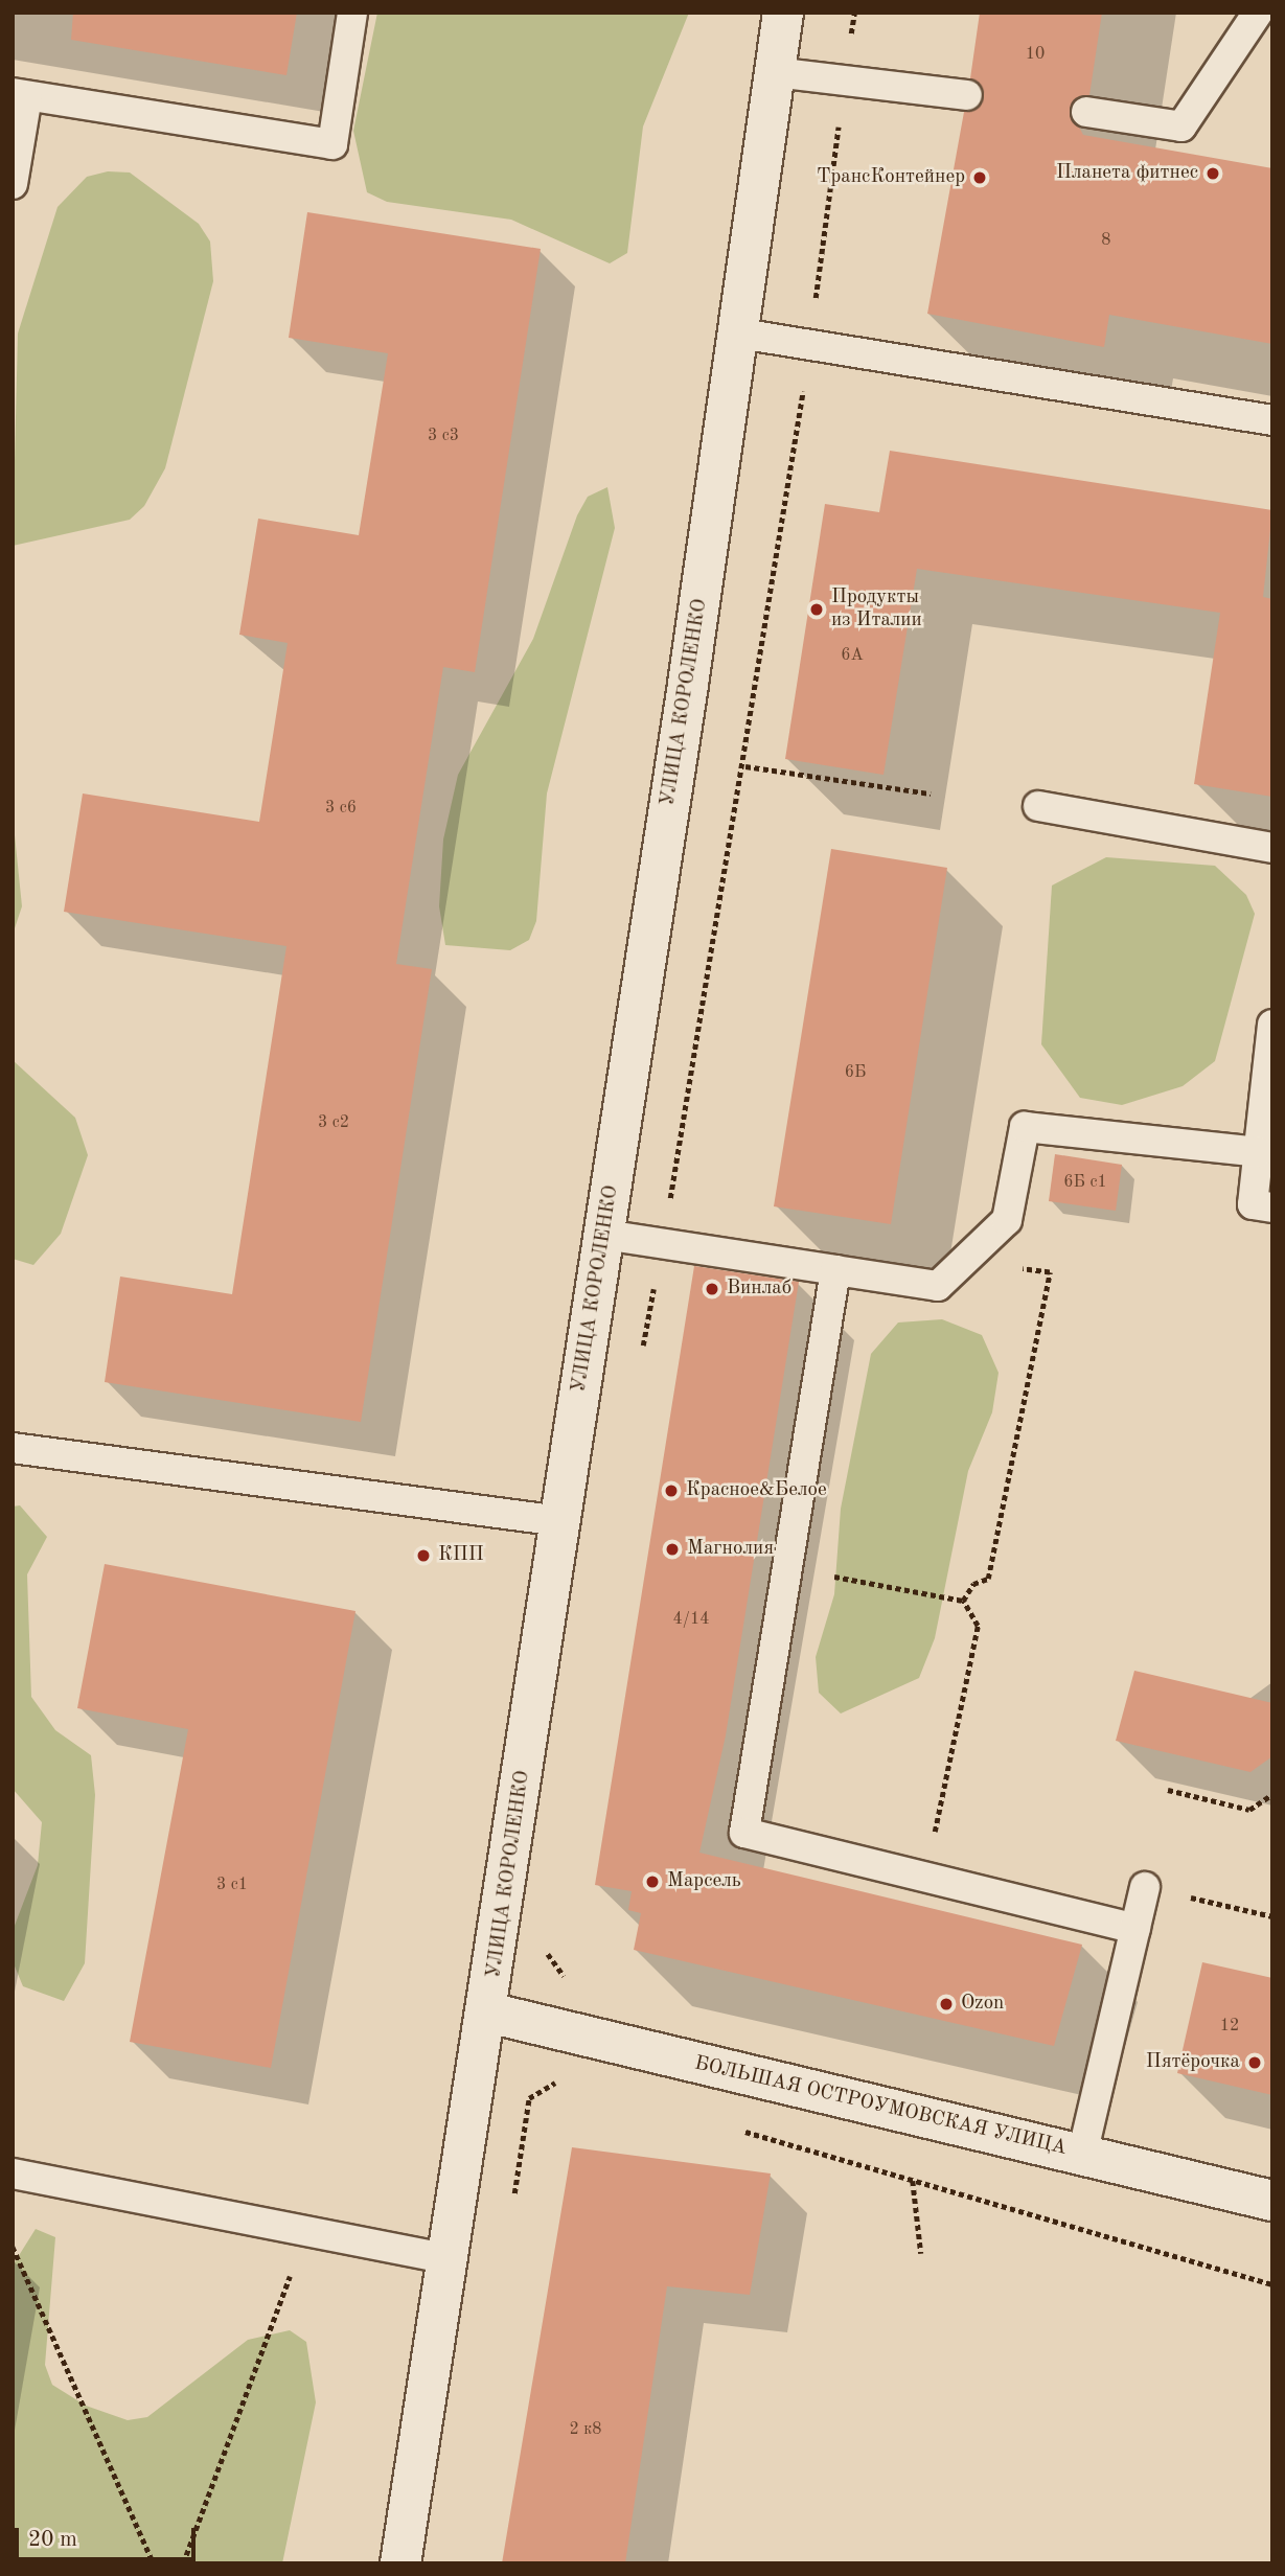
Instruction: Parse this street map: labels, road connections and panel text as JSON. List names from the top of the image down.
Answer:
{
  "streets": {
    "street": ["УЛИЦА КОРОЛЕНКО", "БОЛЬШАЯ ОСТРОУМОВСКАЯ УЛИЦА"]
  },
  "crossings": [
    ["УЛИЦА КОРОЛЕНКО", "БОЛЬШАЯ ОСТРОУМОВСКАЯ УЛИЦА"]
  ],
  "places": [
    "Планета фитнес",
    "ТрансКонтейнер",
    "Продукты из Италии",
    "Винлаб",
    "Красное&Белое",
    "Магнолия",
    "КПП",
    "Марсель",
    "Ozon",
    "Пятёрочка"
  ],
  "house_numbers": [
    "10",
    "8",
    "3 с3",
    "6А",
    "3 с6",
    "6Б",
    "3 с2",
    "6Б с1",
    "4/14",
    "3 с1",
    "12",
    "2 к8"
  ],
  "scale_bar": "20 m"
}
